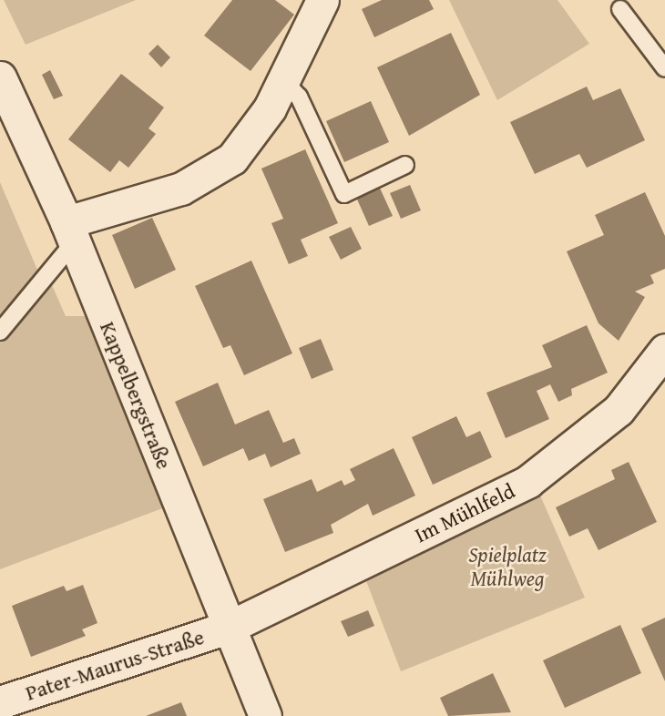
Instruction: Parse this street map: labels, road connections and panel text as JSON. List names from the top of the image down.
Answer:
{
  "streets": {
    "street": ["Kappelbergstraße", "Im Mühlfeld", "Pater-Maurus-Straße"]
  },
  "crossings": [
    ["Kappelbergstraße", "Im Mühlfeld"],
    ["Kappelbergstraße", "Pater-Maurus-Straße"],
    ["Im Mühlfeld", "Pater-Maurus-Straße"]
  ],
  "parks": ["Spielplatz Mühlweg"]
}
